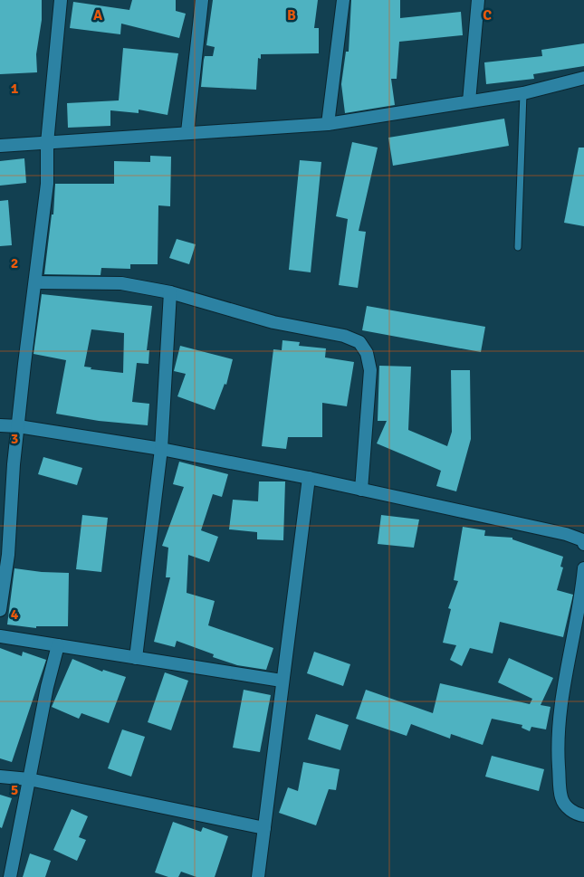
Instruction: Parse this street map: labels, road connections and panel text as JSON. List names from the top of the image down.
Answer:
{
  "grid": {
    "columns": ["A", "B", "C"],
    "rows": [
      "1",
      "2",
      "3",
      "4",
      "5"
    ]
  }
}
